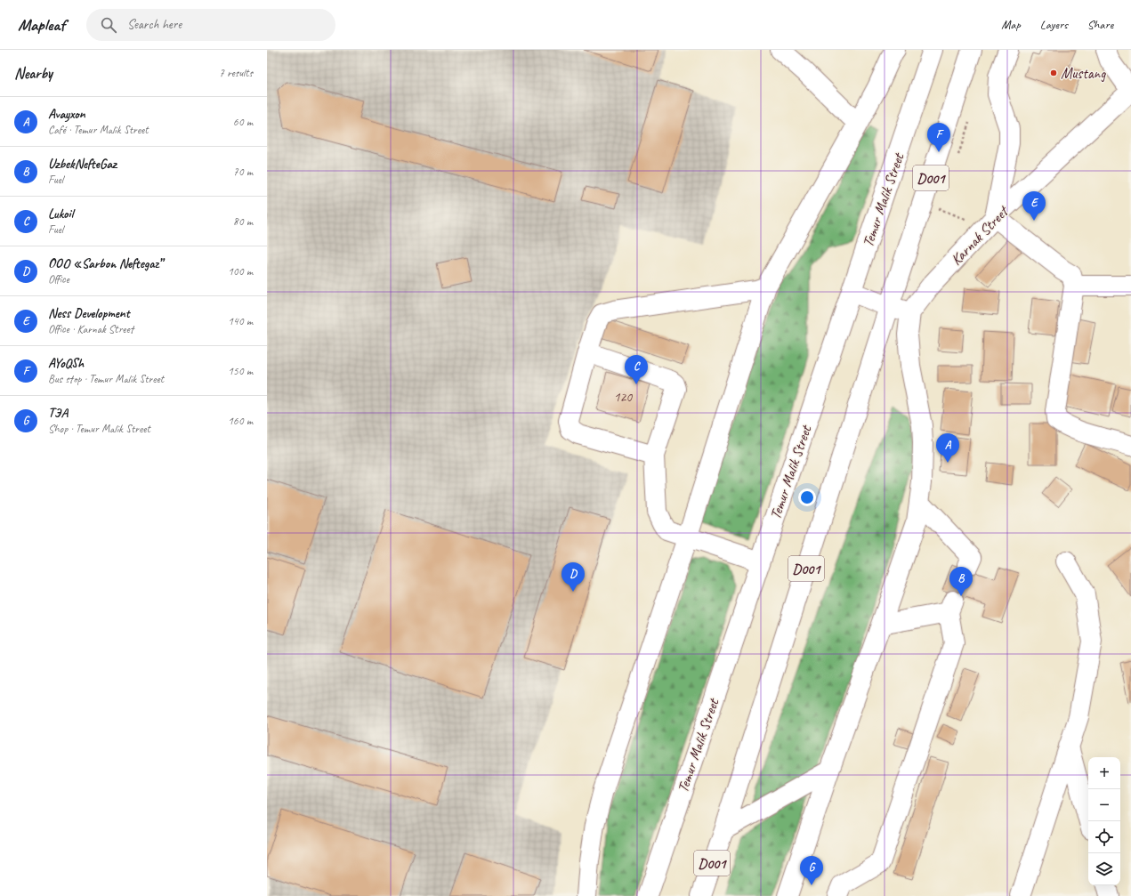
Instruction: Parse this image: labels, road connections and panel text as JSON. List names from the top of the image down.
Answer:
{
  "streets": {
    "main road": ["D001", "Temur Malik Street", "Karnak Street"]
  },
  "places": ["Mustang"],
  "house_numbers": ["120"],
  "page": {
    "header": "Mapleaf",
    "search": "Search here",
    "nav": ["Map", "Layers", "Share"],
    "heading": ["Nearby", "7 results"],
    "list": [
      {
        "mark": "A",
        "name": "Avayxon",
        "note": "Café · Temur Malik Street",
        "value": "60 m"
      },
      {
        "mark": "B",
        "name": "UzbekNefteGaz",
        "note": "Fuel",
        "value": "70 m"
      },
      {
        "mark": "C",
        "name": "Lukoil",
        "note": "Fuel",
        "value": "80 m"
      },
      {
        "mark": "D",
        "name": "ООО «Sarbon Neftegaz”",
        "note": "Office",
        "value": "100 m"
      },
      {
        "mark": "E",
        "name": "Ness Development",
        "note": "Office · Karnak Street",
        "value": "140 m"
      },
      {
        "mark": "F",
        "name": "AYoQSh",
        "note": "Bus stop · Temur Malik Street",
        "value": "150 m"
      },
      {
        "mark": "G",
        "name": "ТЭА",
        "note": "Shop · Temur Malik Street",
        "value": "160 m"
      }
    ],
    "pins": [
      "F",
      "E",
      "C",
      "A",
      "D",
      "B",
      "G"
    ],
    "map_buttons": ["+", "−"]
  }
}
